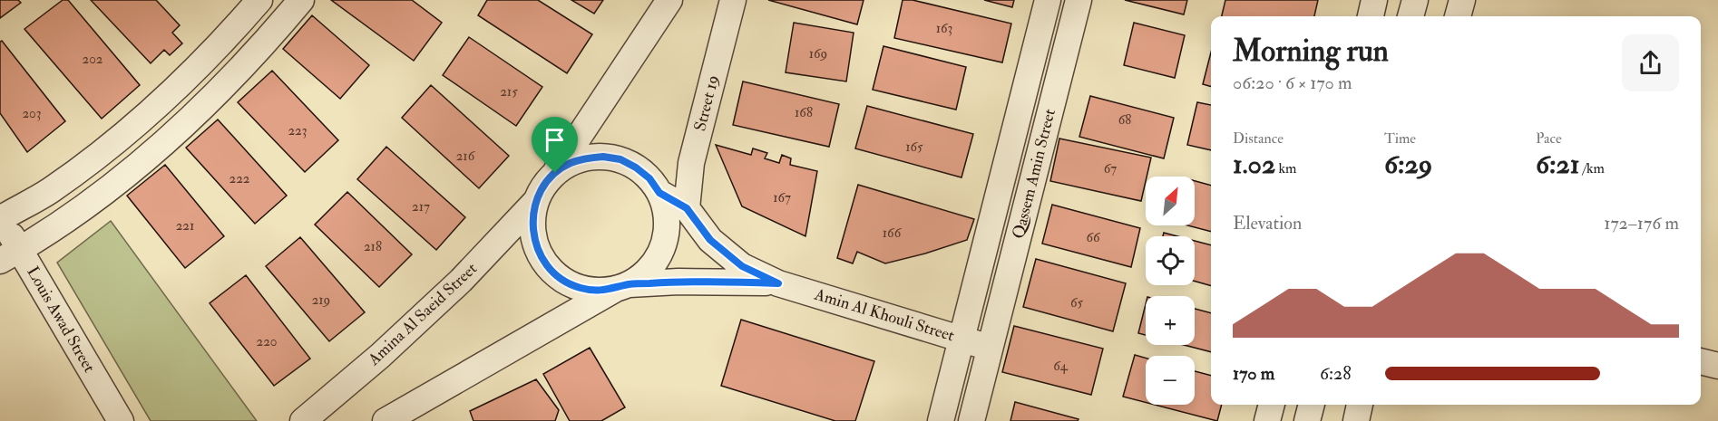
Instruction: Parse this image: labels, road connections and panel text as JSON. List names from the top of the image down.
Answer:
{
  "streets": {
    "street": [
      "Street 19",
      "Qassem Amin Street",
      "Amina Al Saeid Street",
      "Amin Al Khouli Street",
      "Louis Awad Street"
    ]
  },
  "crossings": [
    ["Street 19", "Amin Al Khouli Street"],
    ["Qassem Amin Street", "Amin Al Khouli Street"],
    ["Amina Al Saeid Street", "Amin Al Khouli Street"]
  ],
  "house_numbers": [
    "163",
    "169",
    "202",
    "215",
    "168",
    "203",
    "68",
    "223",
    "165",
    "216",
    "67",
    "222",
    "167",
    "217",
    "221",
    "166",
    "66",
    "218",
    "219",
    "65",
    "220",
    "64"
  ],
  "north": "top right",
  "page": {
    "heading": ["Morning run", "06:20 · 6 × 170 m"],
    "stats": [
      ["Distance", "1.02 km"],
      ["Time", "6:29"],
      ["Pace", "6:21 /km"]
    ],
    "map_buttons": ["+", "−"],
    "chart": ["Elevation", "172–176 m"],
    "list": [
      {
        "name": "170 m",
        "note": "6:28"
      }
    ]
  }
}
